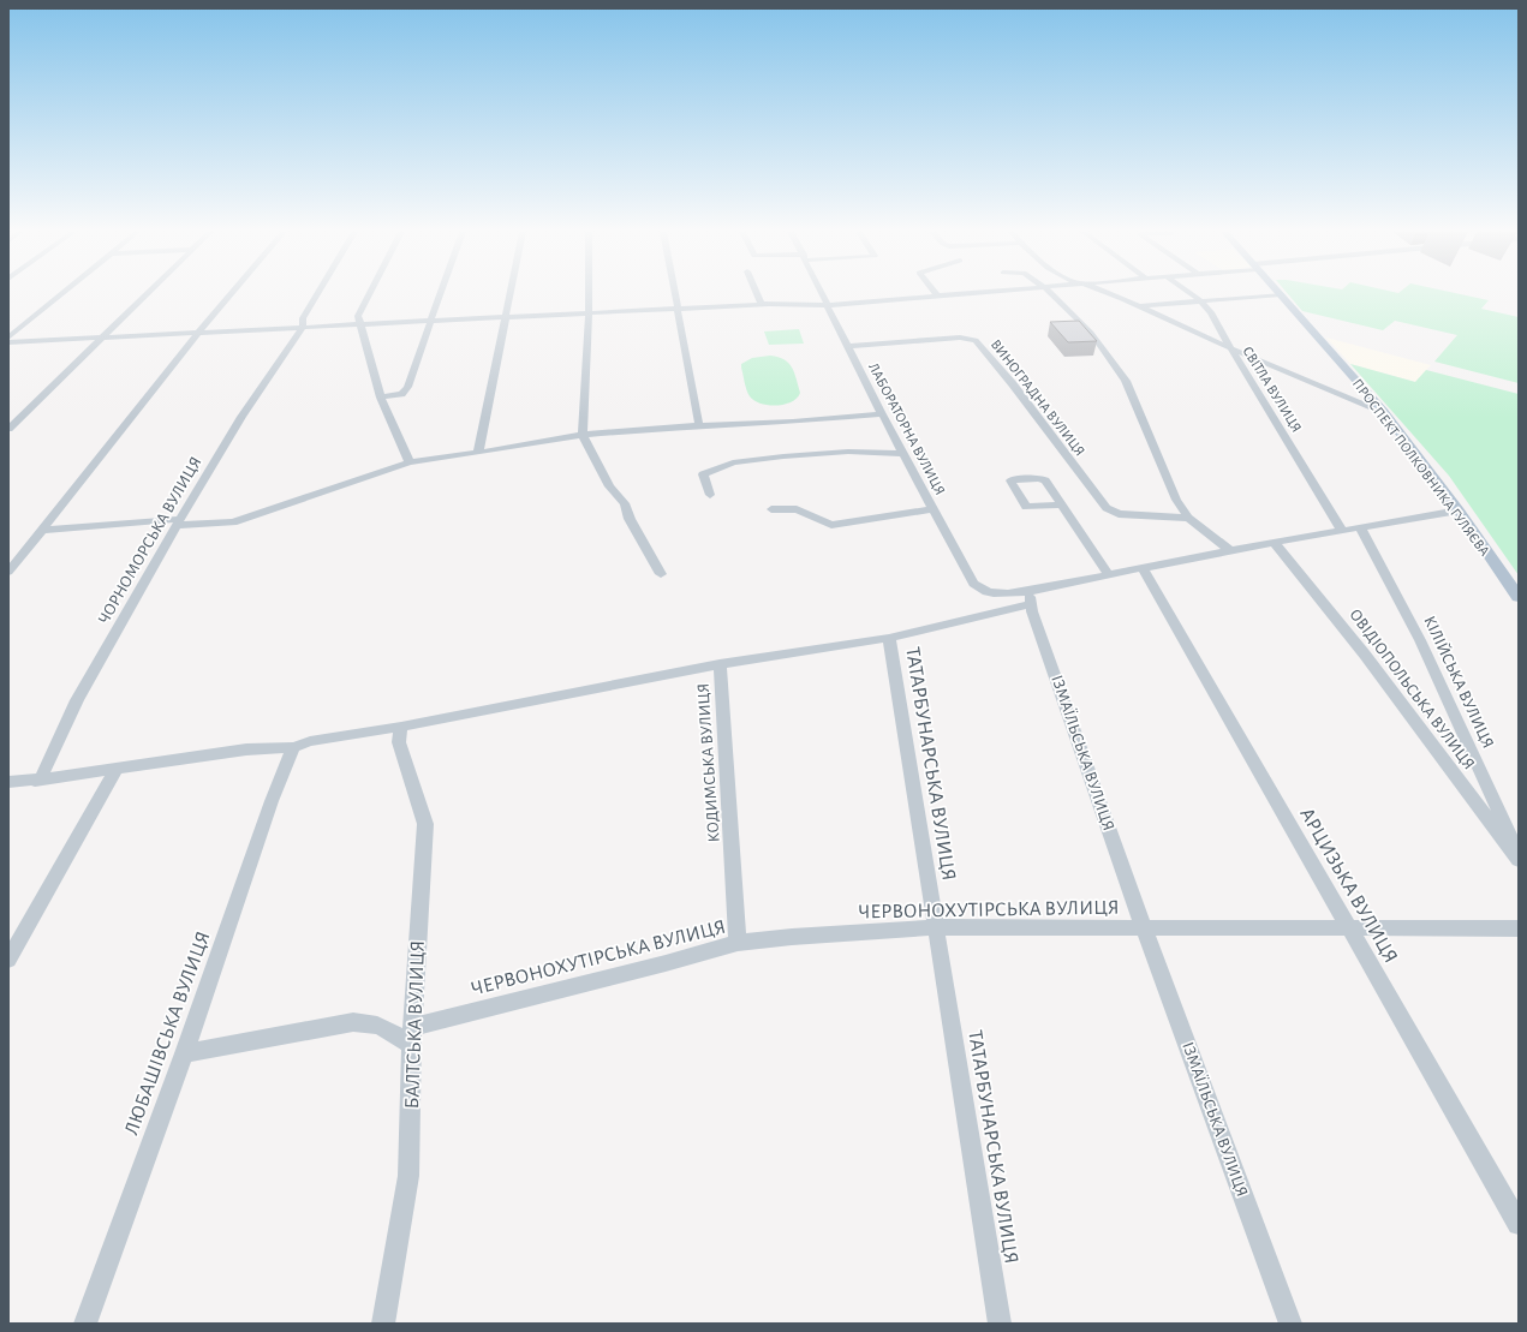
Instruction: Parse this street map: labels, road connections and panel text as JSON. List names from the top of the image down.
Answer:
{
  "streets": {
    "main road": ["ПРОСПЕКТ ПОЛКОВНИКА ГУЛЯЄВА"],
    "street": [
      "СВІТЛА ВУЛИЦЯ",
      "ВИНОГРАДНА ВУЛИЦЯ",
      "ЛАБОРАТОРНА ВУЛИЦЯ",
      "ЧОРНОМОРСЬКА ВУЛИЦЯ",
      "КІЛІЙСЬКА ВУЛИЦЯ",
      "ОВІДІОПОЛЬСЬКА ВУЛИЦЯ",
      "ІЗМАЇЛЬСЬКА ВУЛИЦЯ",
      "КОДИМСЬКА ВУЛИЦЯ",
      "ТАТАРБУНАРСЬКА ВУЛИЦЯ",
      "АРЦИЗЬКА ВУЛИЦЯ",
      "ЧЕРВОНОХУТІРСЬКА ВУЛИЦЯ",
      "БАЛТСЬКА ВУЛИЦЯ",
      "ЛЮБАШІВСЬКА ВУЛИЦЯ"
    ]
  },
  "crossings": [
    ["ВИНОГРАДНА ВУЛИЦЯ", "ЛАБОРАТОРНА ВУЛИЦЯ"],
    ["ЛАБОРАТОРНА ВУЛИЦЯ", "ІЗМАЇЛЬСЬКА ВУЛИЦЯ"],
    ["ЛАБОРАТОРНА ВУЛИЦЯ", "ТАТАРБУНАРСЬКА ВУЛИЦЯ"],
    ["ІЗМАЇЛЬСЬКА ВУЛИЦЯ", "ТАТАРБУНАРСЬКА ВУЛИЦЯ"],
    ["ІЗМАЇЛЬСЬКА ВУЛИЦЯ", "ЧЕРВОНОХУТІРСЬКА ВУЛИЦЯ"],
    ["КОДИМСЬКА ВУЛИЦЯ", "ТАТАРБУНАРСЬКА ВУЛИЦЯ"],
    ["КОДИМСЬКА ВУЛИЦЯ", "ЧЕРВОНОХУТІРСЬКА ВУЛИЦЯ"],
    ["ТАТАРБУНАРСЬКА ВУЛИЦЯ", "ЧЕРВОНОХУТІРСЬКА ВУЛИЦЯ"],
    ["АРЦИЗЬКА ВУЛИЦЯ", "ЧЕРВОНОХУТІРСЬКА ВУЛИЦЯ"],
    ["ЧЕРВОНОХУТІРСЬКА ВУЛИЦЯ", "БАЛТСЬКА ВУЛИЦЯ"]
  ]
}
